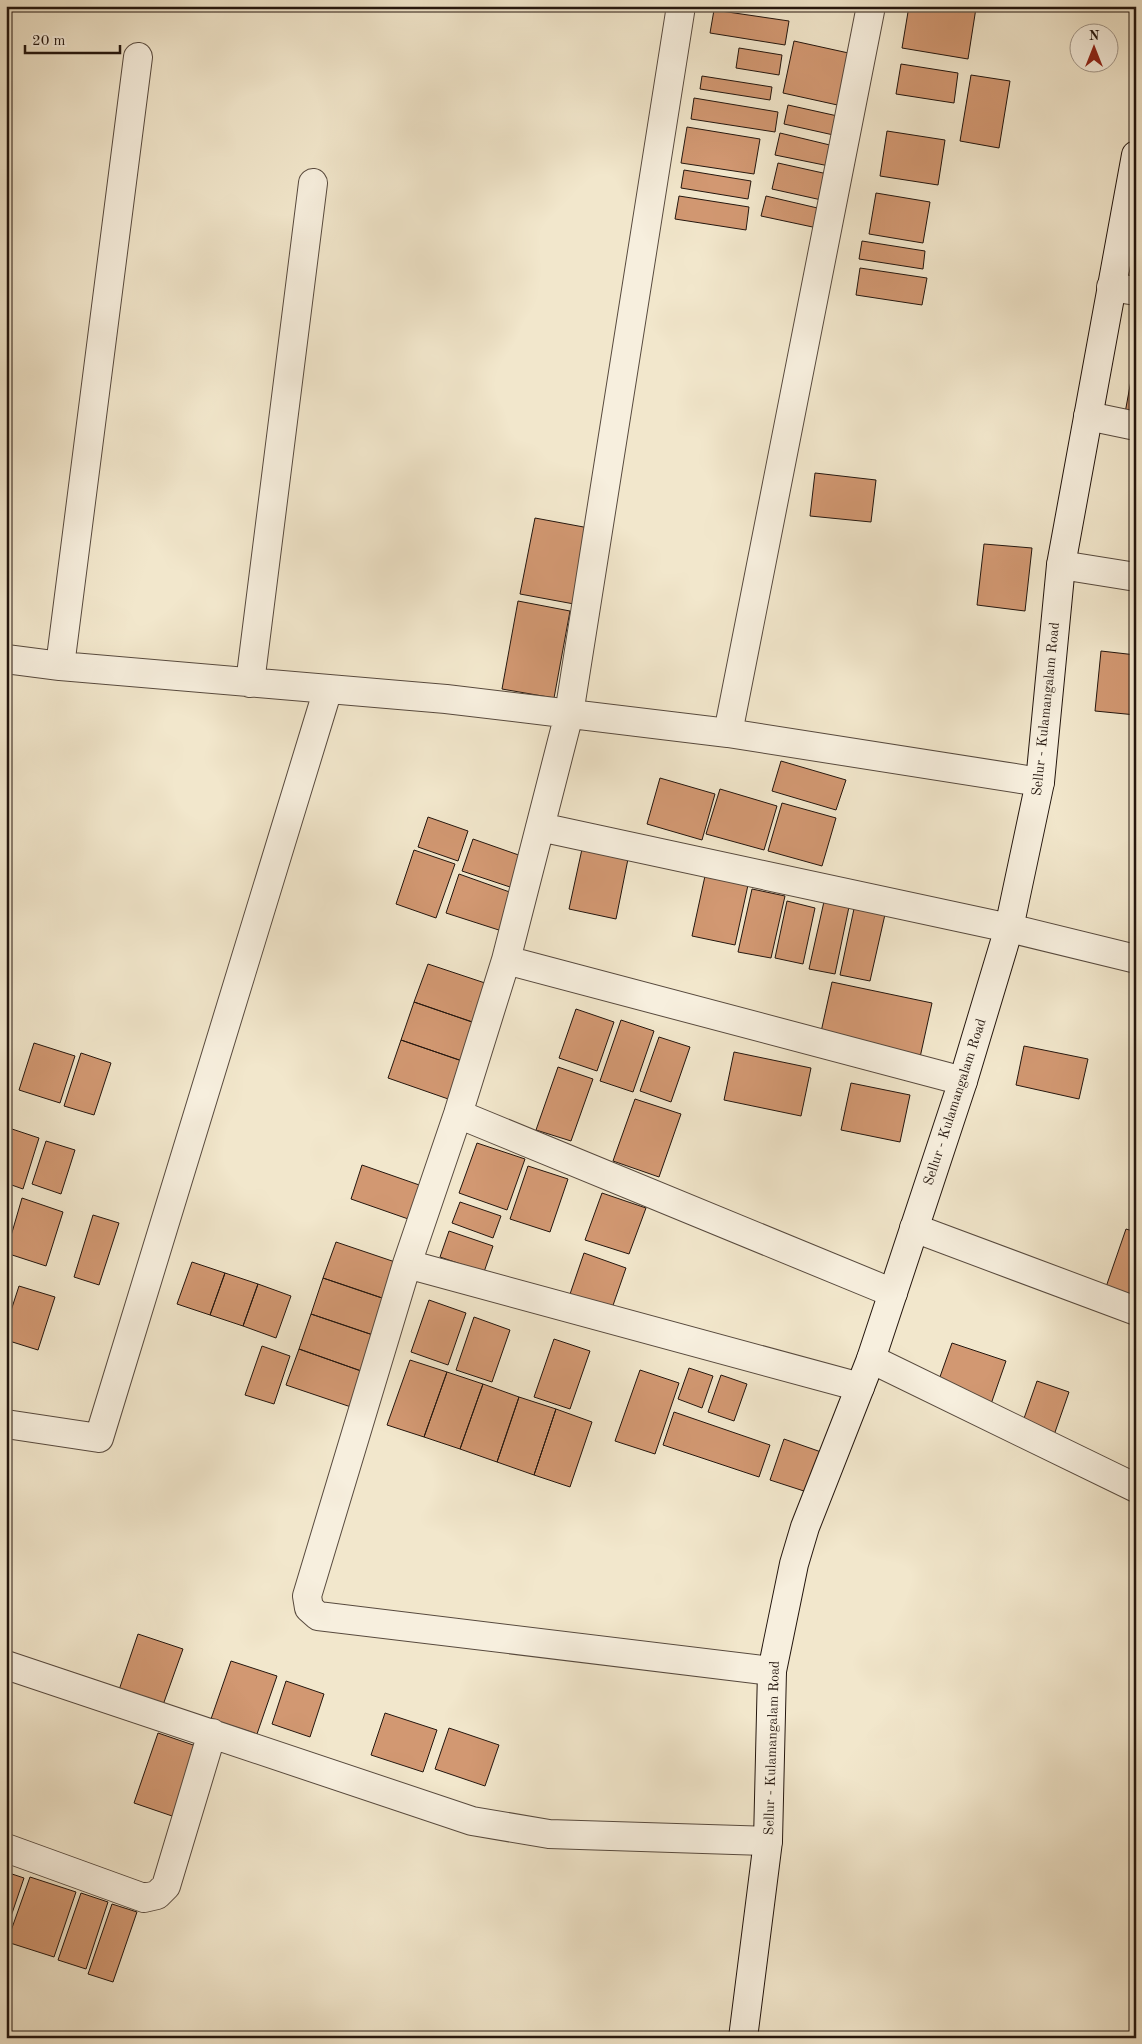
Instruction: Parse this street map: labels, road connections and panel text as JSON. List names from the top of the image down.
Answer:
{
  "streets": {
    "street": ["Sellur - Kulamangalam Road"]
  },
  "scale_bar": "20 m",
  "north": "top"
}
